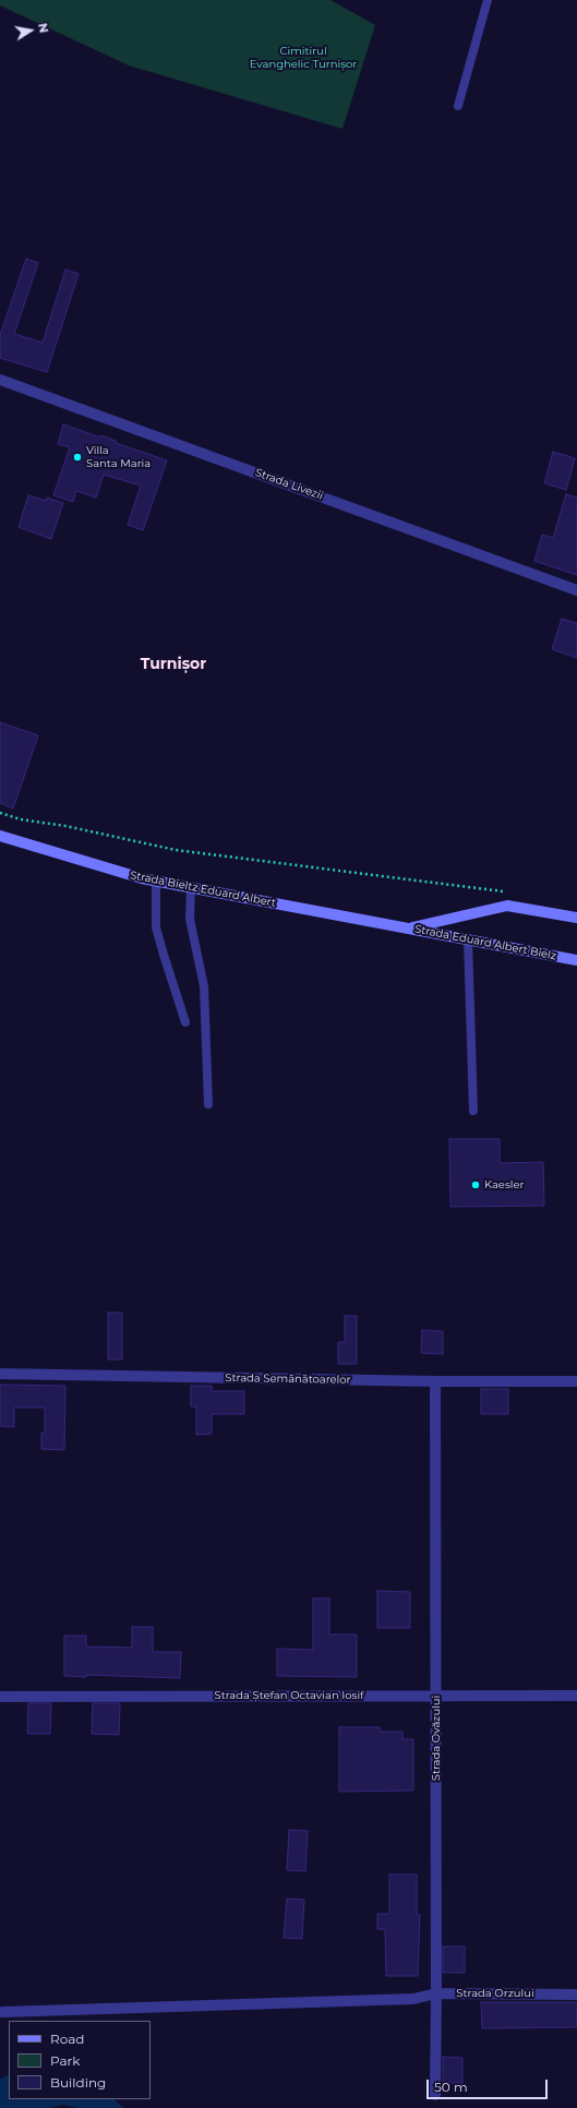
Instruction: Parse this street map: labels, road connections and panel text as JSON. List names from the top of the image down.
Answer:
{
  "streets": {
    "street": [
      "Strada Livezii",
      "Strada Bieltz Eduard Albert",
      "Strada Eduard Albert Bielz",
      "Strada Semănătoarelor",
      "Strada Ștefan Octavian Iosif",
      "Strada Ovăzului",
      "Strada Orzului"
    ]
  },
  "crossings": [
    ["Strada Bieltz Eduard Albert", "Strada Eduard Albert Bielz"],
    ["Strada Semănătoarelor", "Strada Ovăzului"],
    ["Strada Ștefan Octavian Iosif", "Strada Ovăzului"],
    ["Strada Ovăzului", "Strada Orzului"]
  ],
  "districts": ["Turnișor"],
  "parks": ["Cimitirul Evanghelic Turnișor"],
  "places": ["Villa Santa Maria", "Kaesler"],
  "legend": ["Road", "Park", "Building"],
  "scale_bar": "50 m",
  "north": "right"
}
